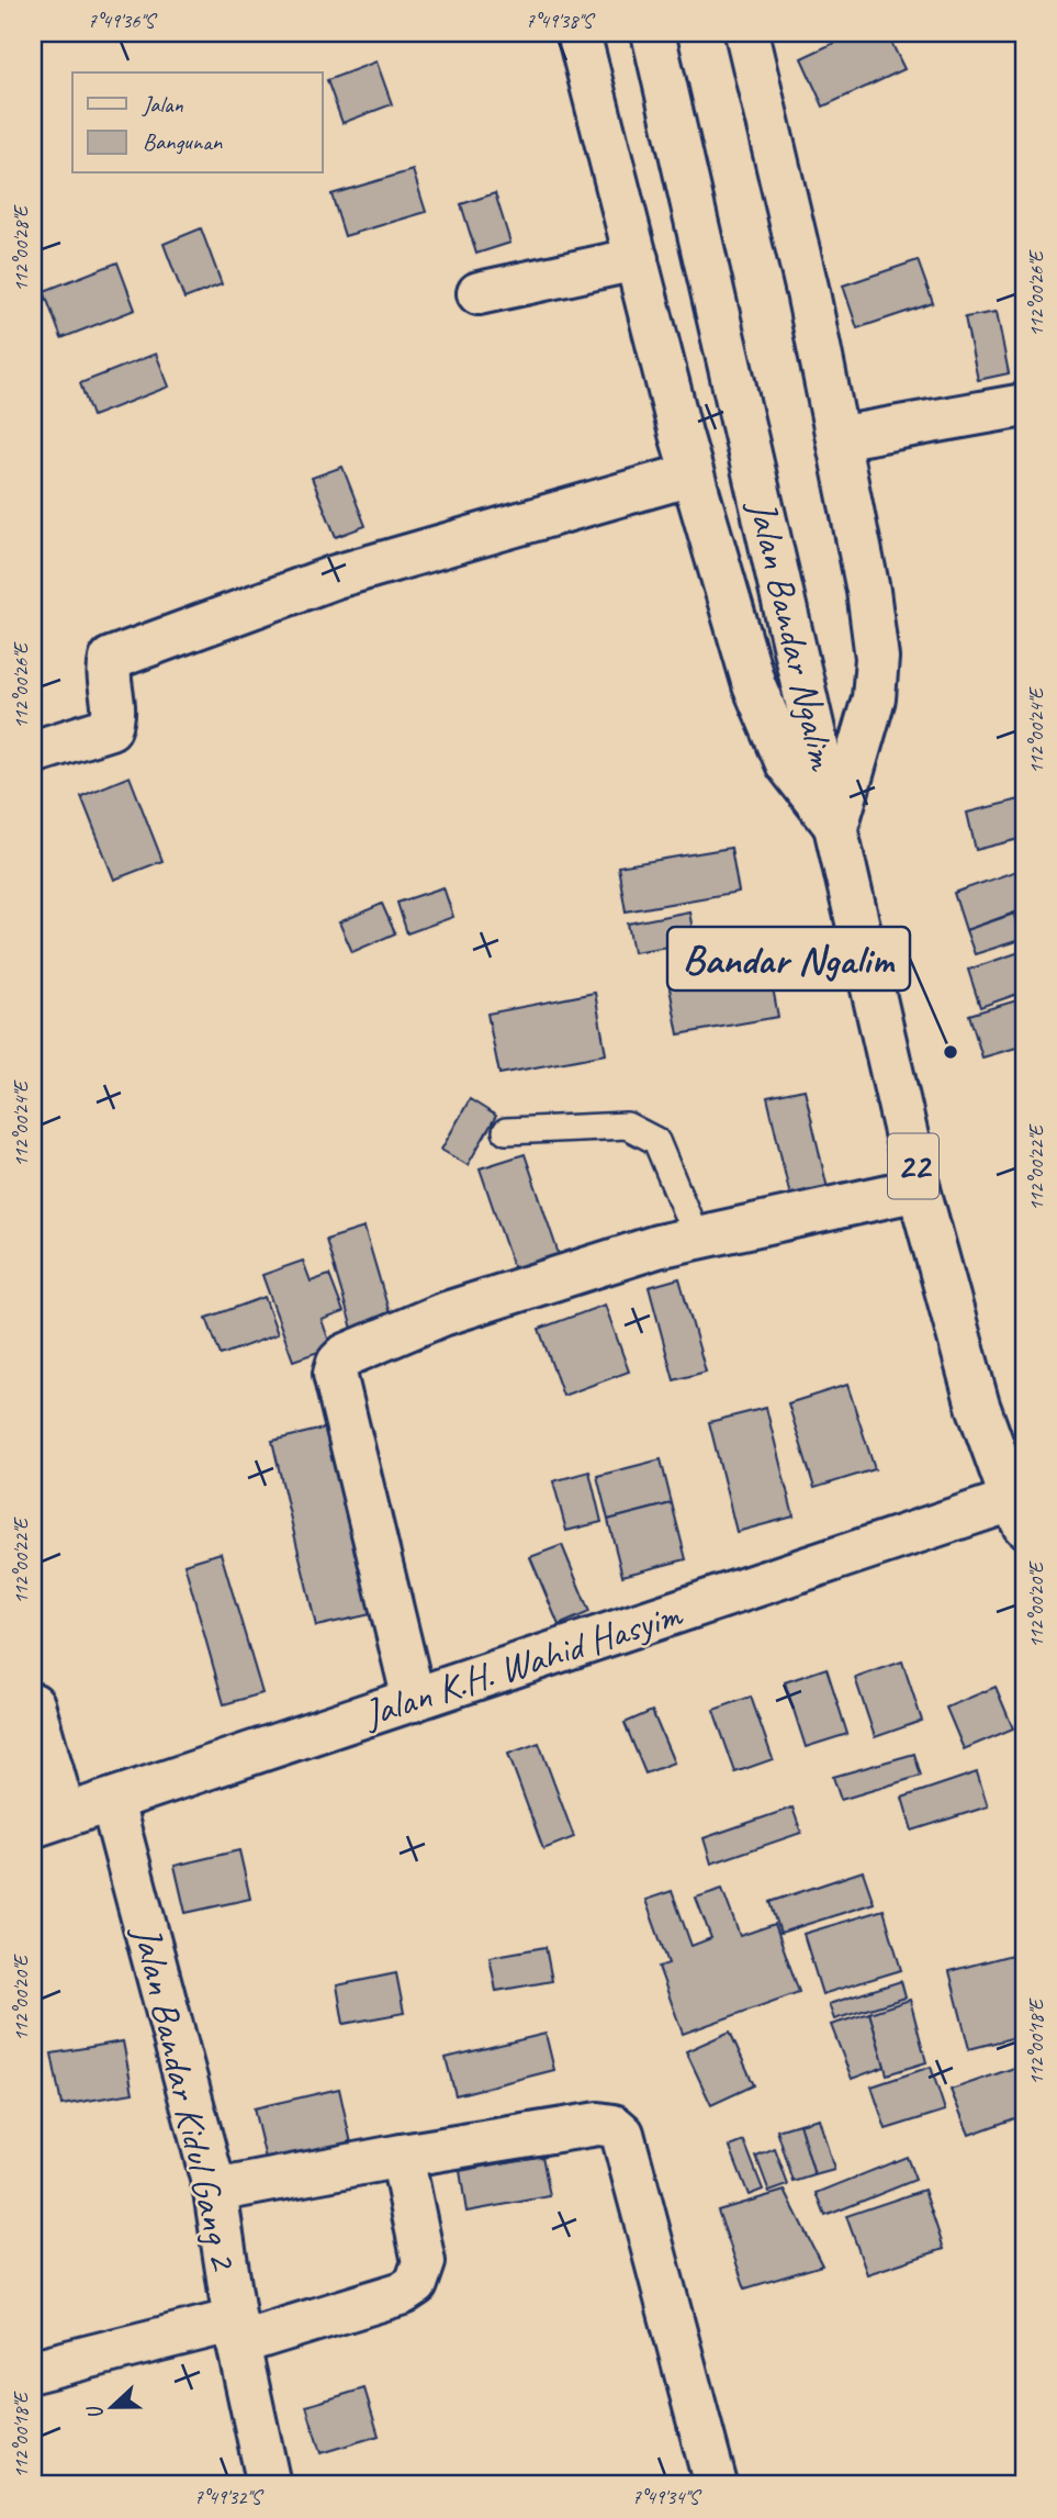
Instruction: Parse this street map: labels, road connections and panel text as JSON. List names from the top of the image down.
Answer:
{
  "streets": {
    "main road": [
      "Jalan Bandar Ngalim",
      "22",
      "Jalan K.H. Wahid Hasyim",
      "Jalan Bandar Kidul Gang 2"
    ]
  },
  "crossings": [
    ["Jalan Bandar Ngalim", "Jalan K.H. Wahid Hasyim"],
    ["Jalan K.H. Wahid Hasyim", "Jalan Bandar Kidul Gang 2"]
  ],
  "places": ["Bandar Ngalim"],
  "legend": ["Jalan", "Bangunan"],
  "north": "left",
  "coordinates": [
    "7°49'36\"S",
    "7°49'38\"S",
    "112°00'28\"E",
    "112°00'26\"E",
    "112°00'24\"E",
    "112°00'22\"E",
    "112°00'20\"E",
    "112°00'18\"E",
    "7°49'32\"S",
    "7°49'34\"S"
  ]
}
